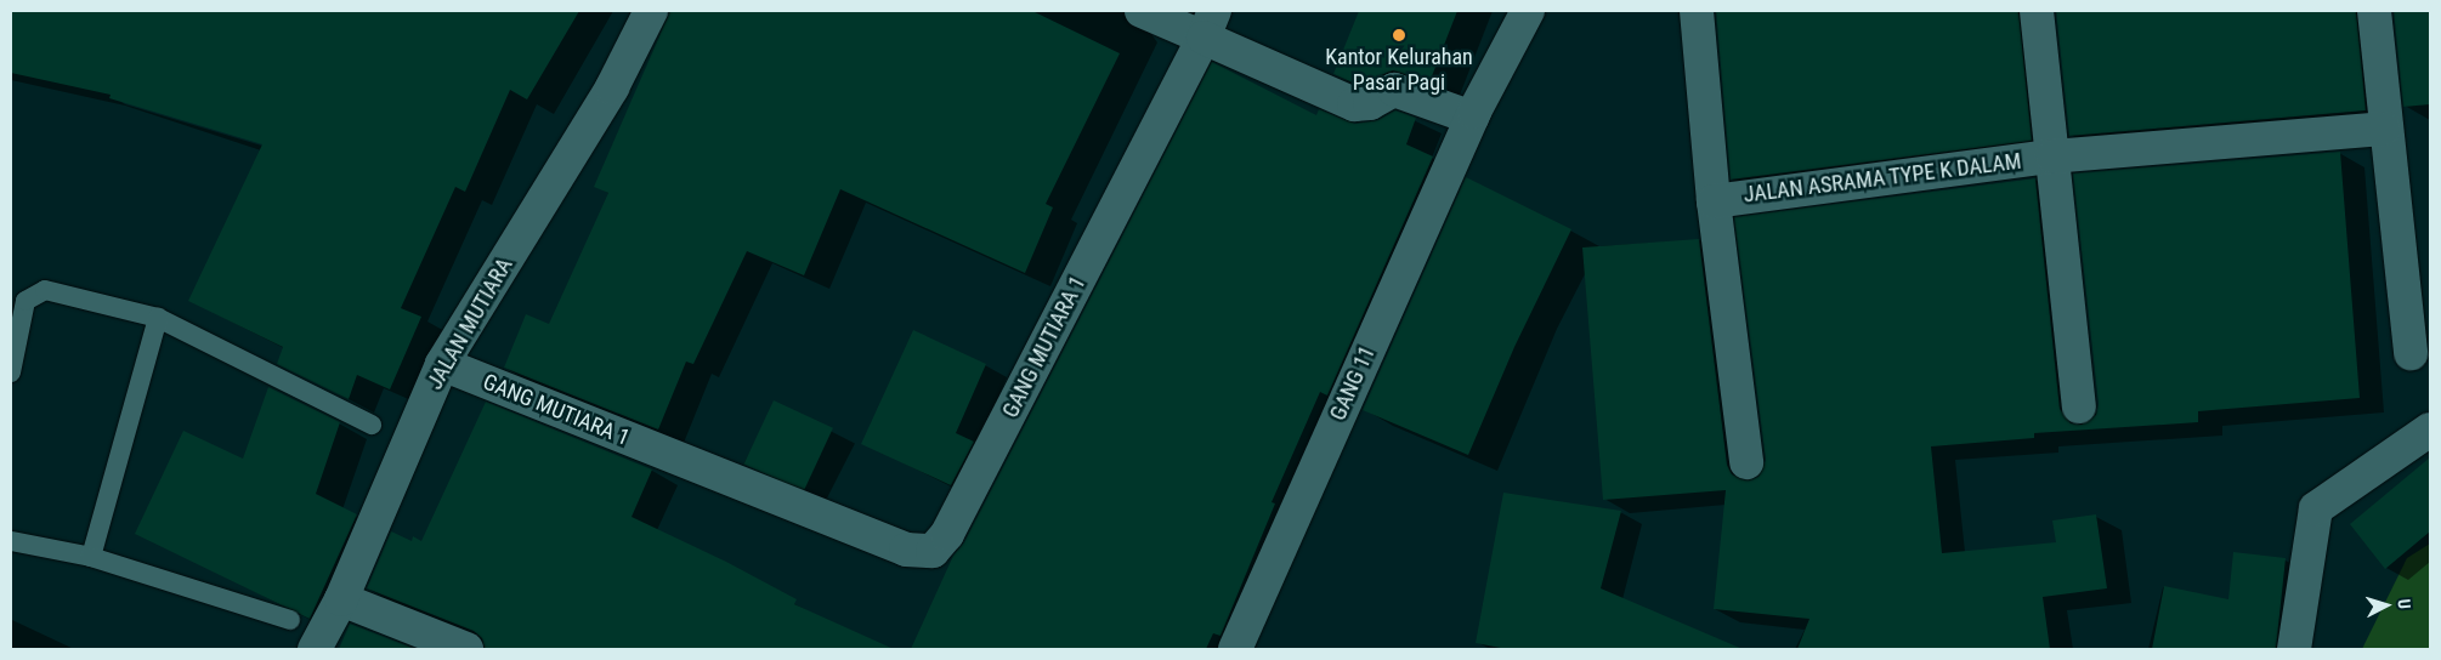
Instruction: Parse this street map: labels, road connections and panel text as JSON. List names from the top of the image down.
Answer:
{
  "streets": {
    "street": [
      "JALAN ASRAMA TYPE K DALAM",
      "JALAN MUTIARA",
      "GANG MUTIARA 1",
      "GANG 11"
    ]
  },
  "crossings": [
    ["JALAN MUTIARA", "GANG MUTIARA 1"]
  ],
  "places": ["Kantor Kelurahan Pasar Pagi"],
  "north": "right"
}
